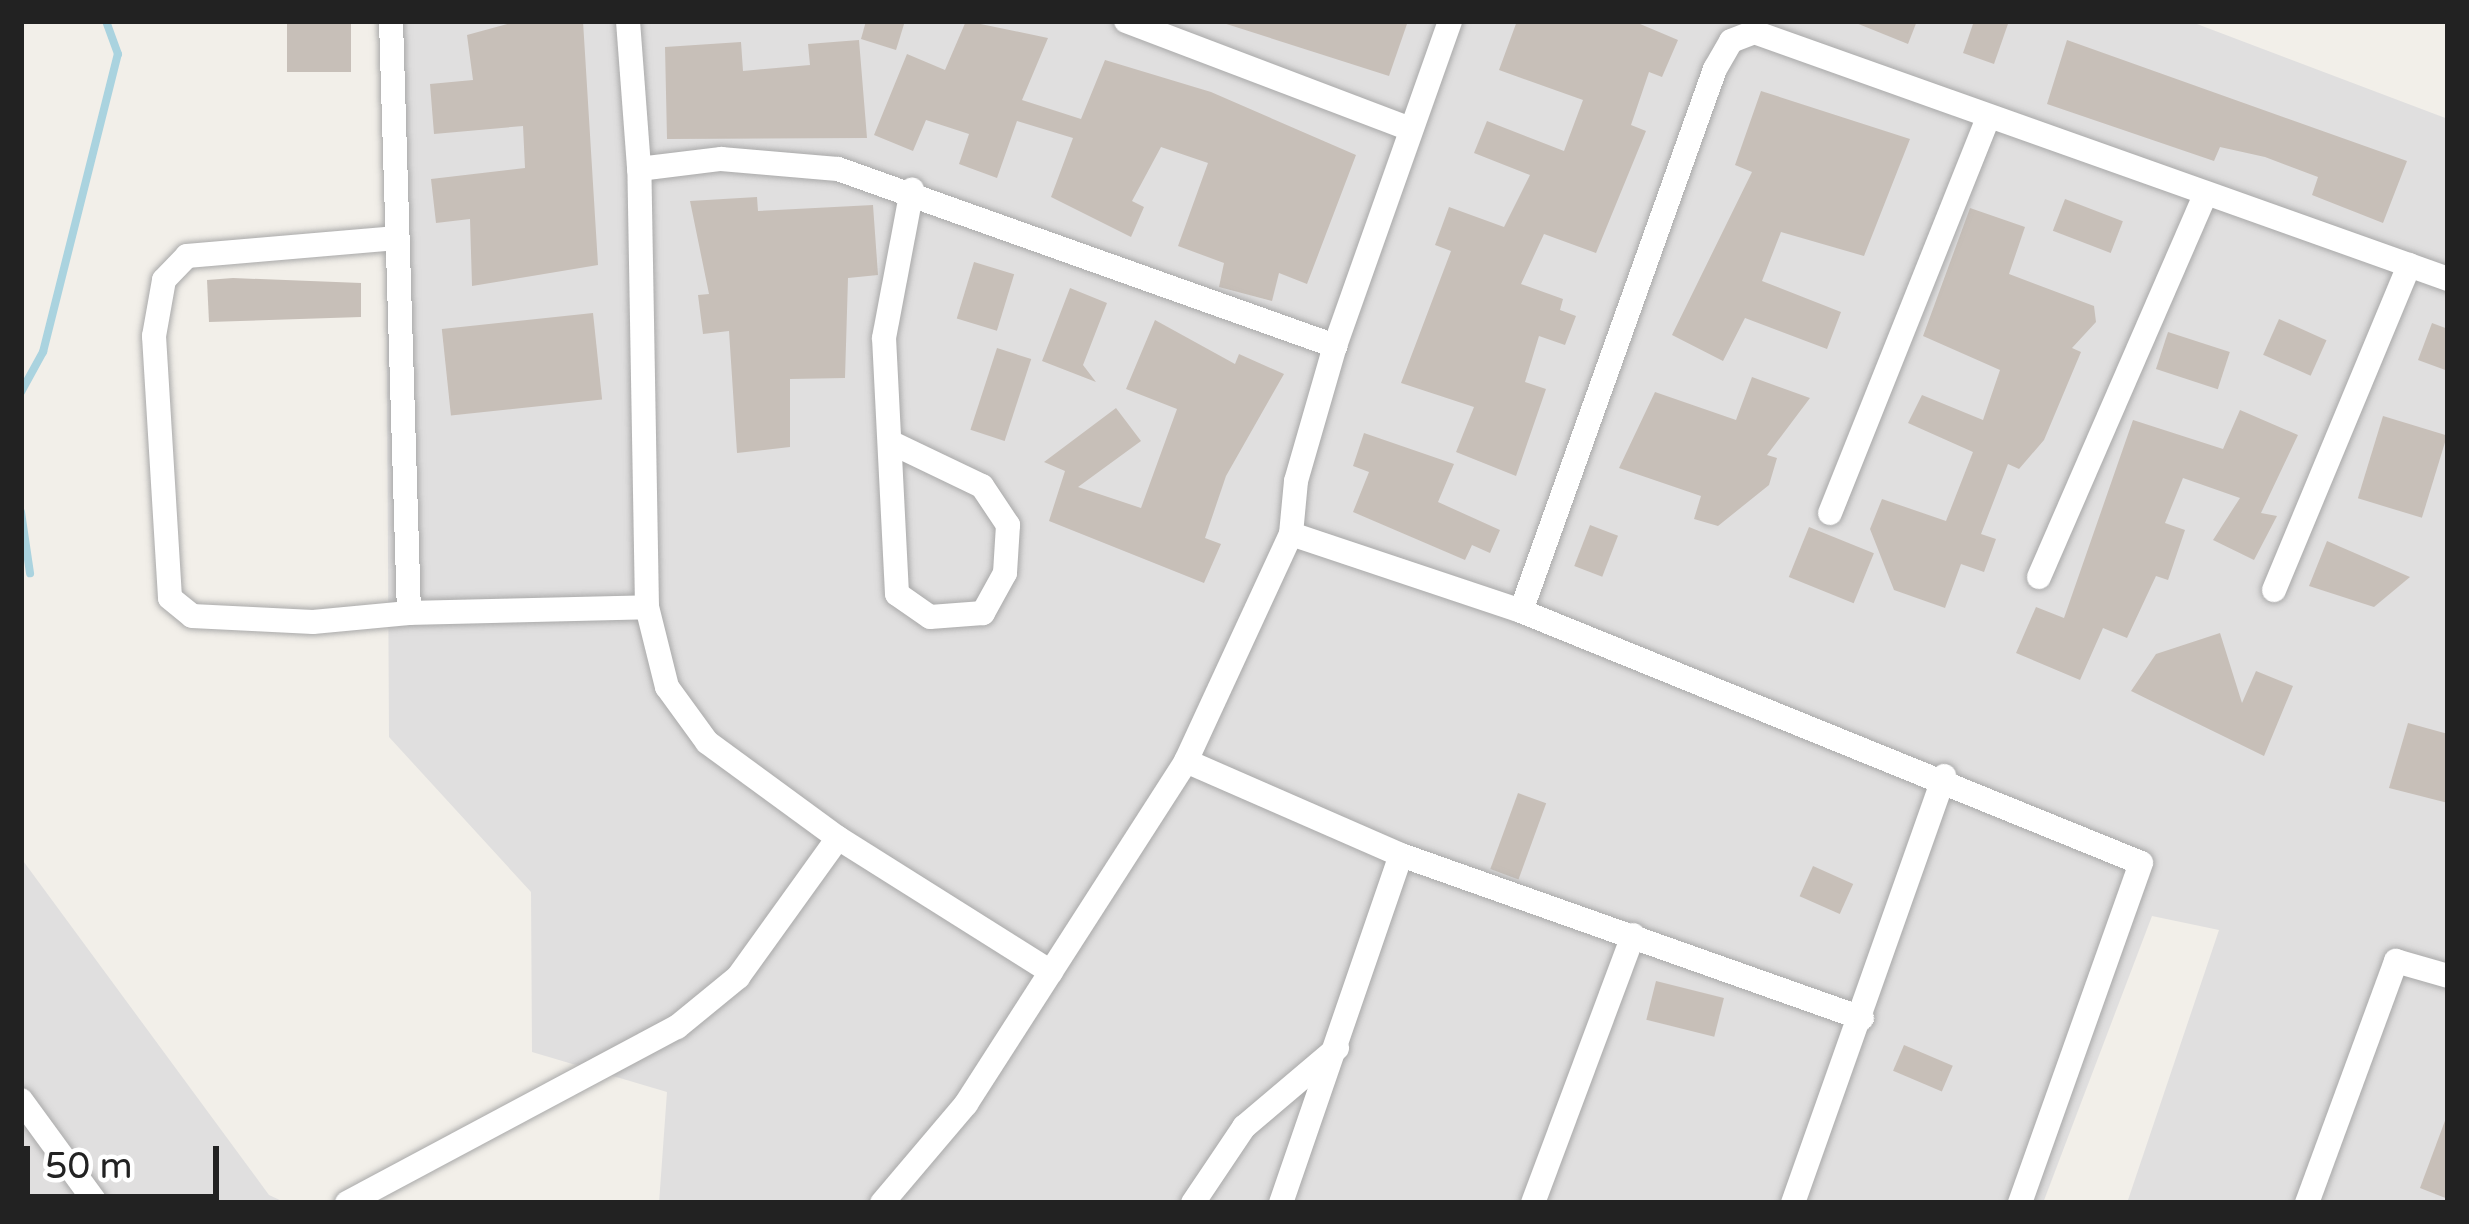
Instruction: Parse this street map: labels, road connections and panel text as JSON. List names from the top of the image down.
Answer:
{
  "scale_bar": "50 m"
}
